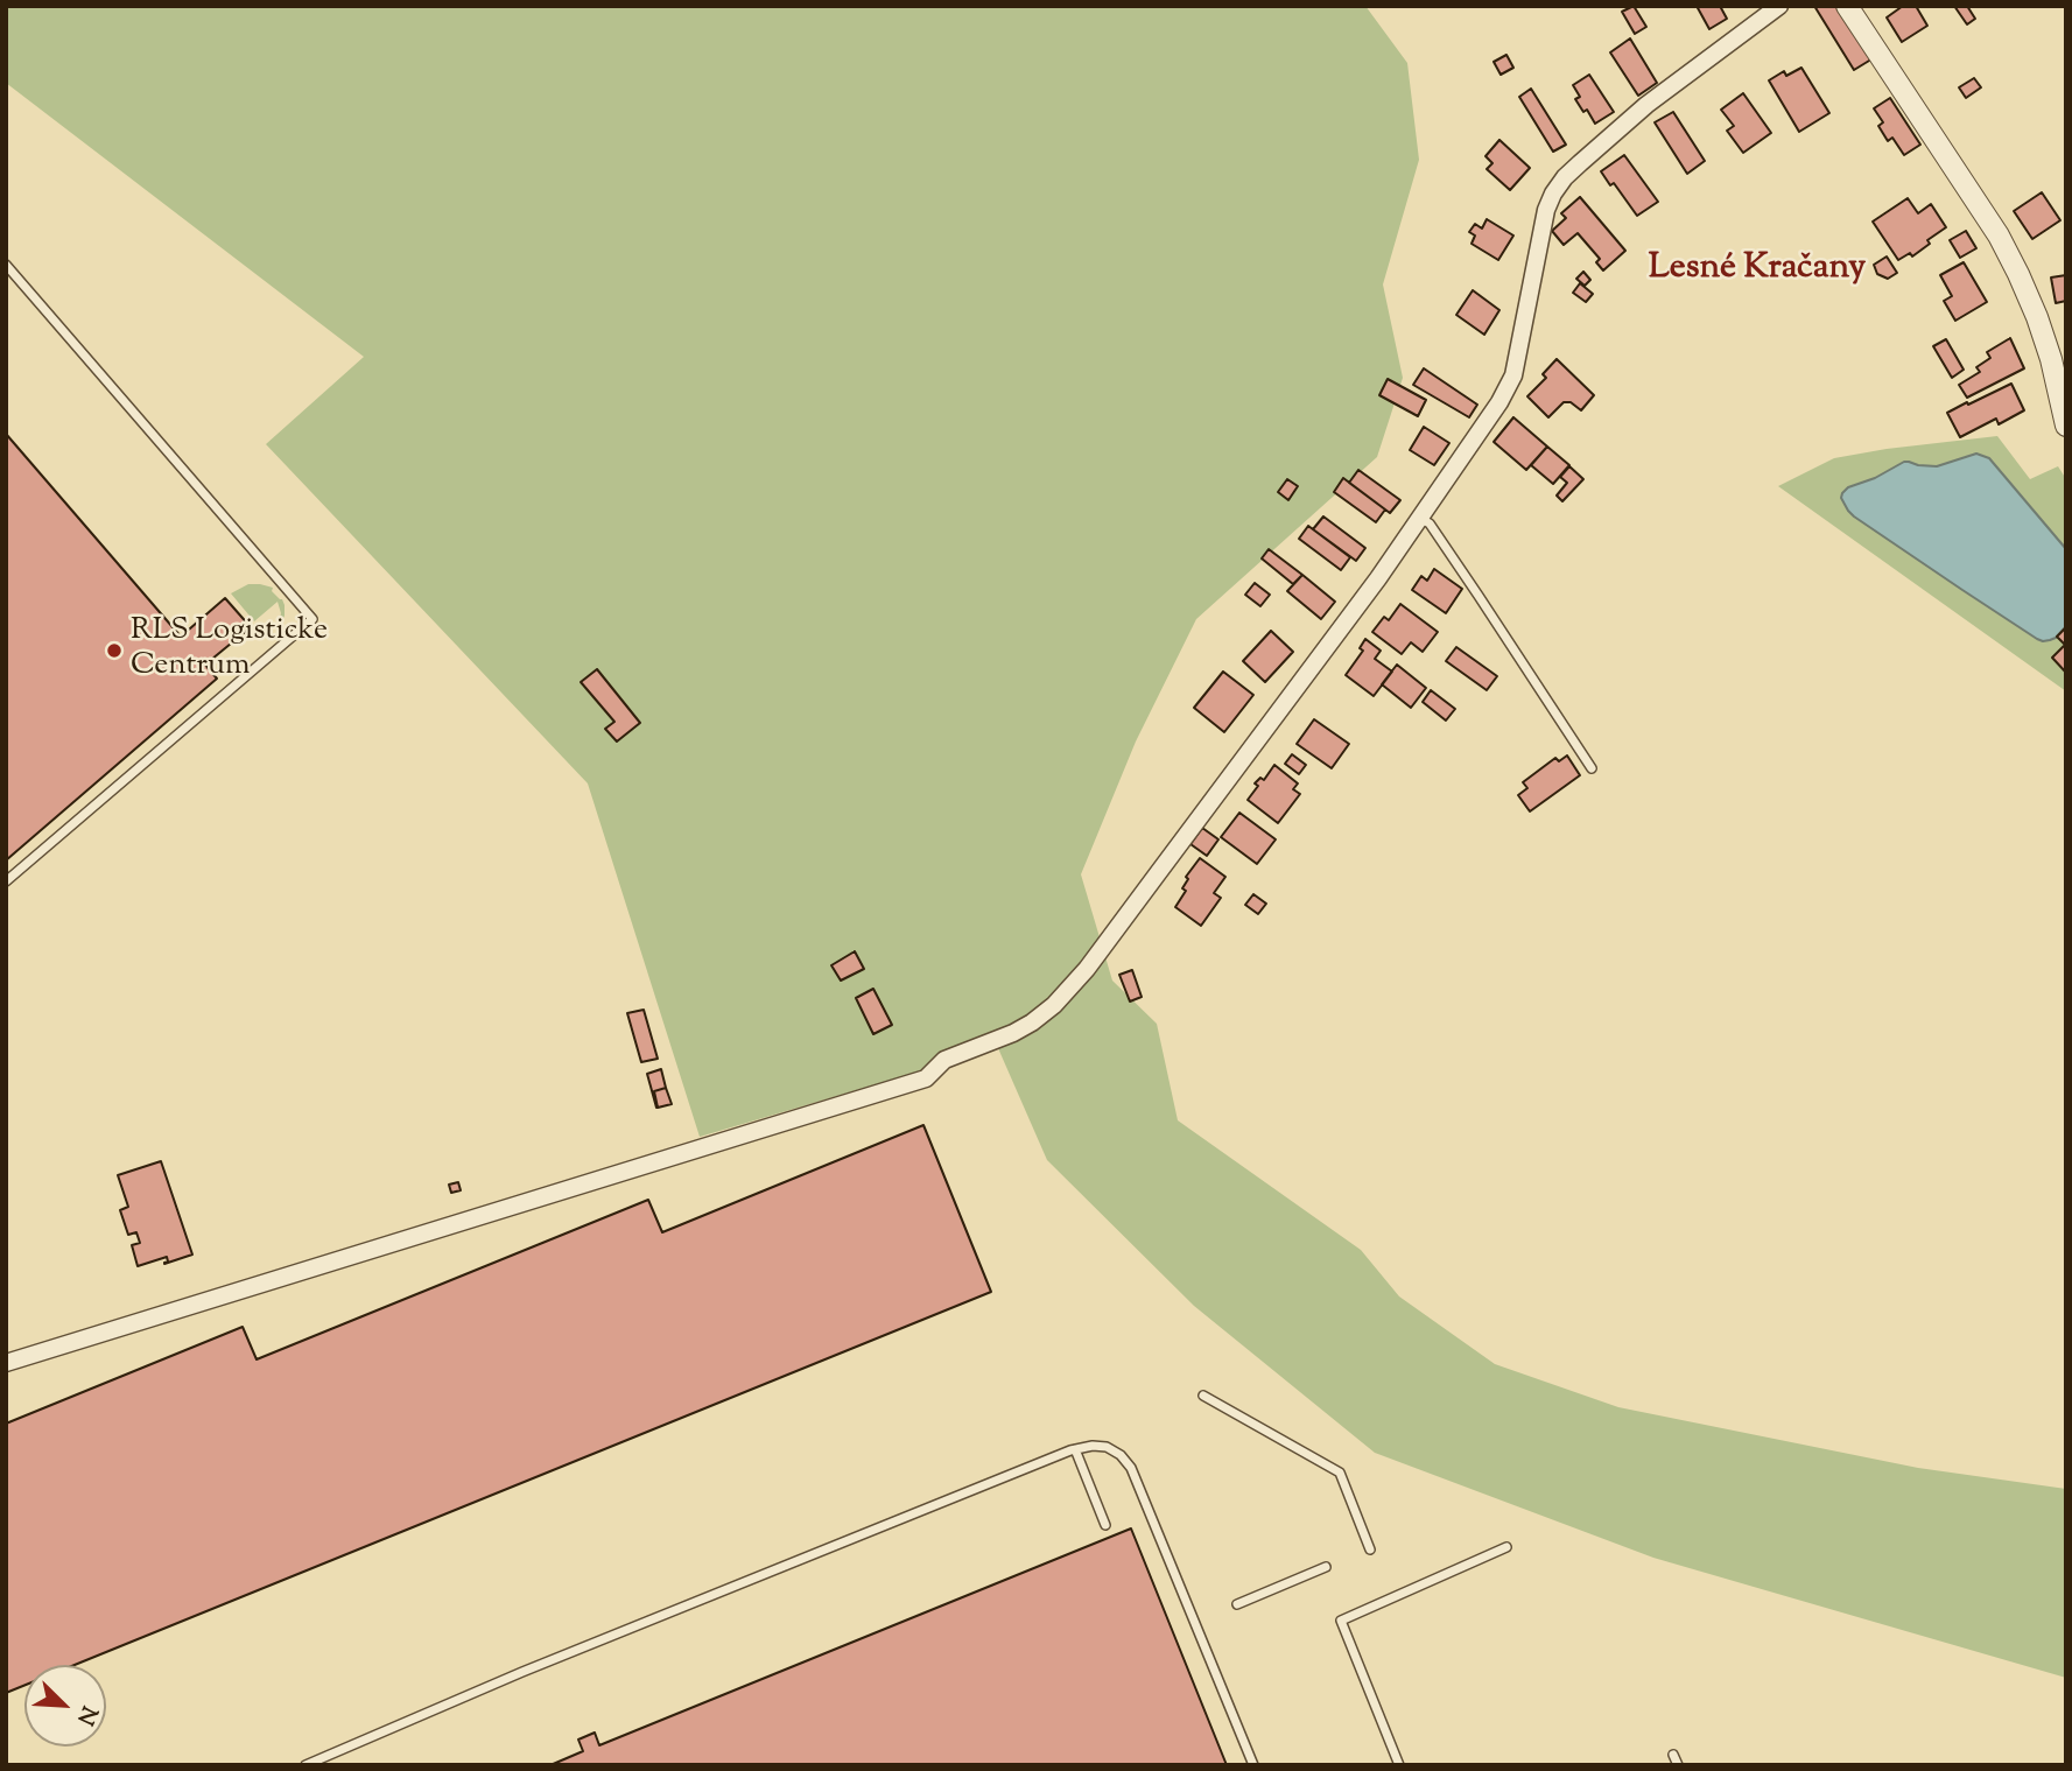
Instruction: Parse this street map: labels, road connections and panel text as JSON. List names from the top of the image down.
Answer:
{
  "districts": ["Lesné Kračany"],
  "places": ["RLS Logisticke Centrum"],
  "north": "bottom right"
}
